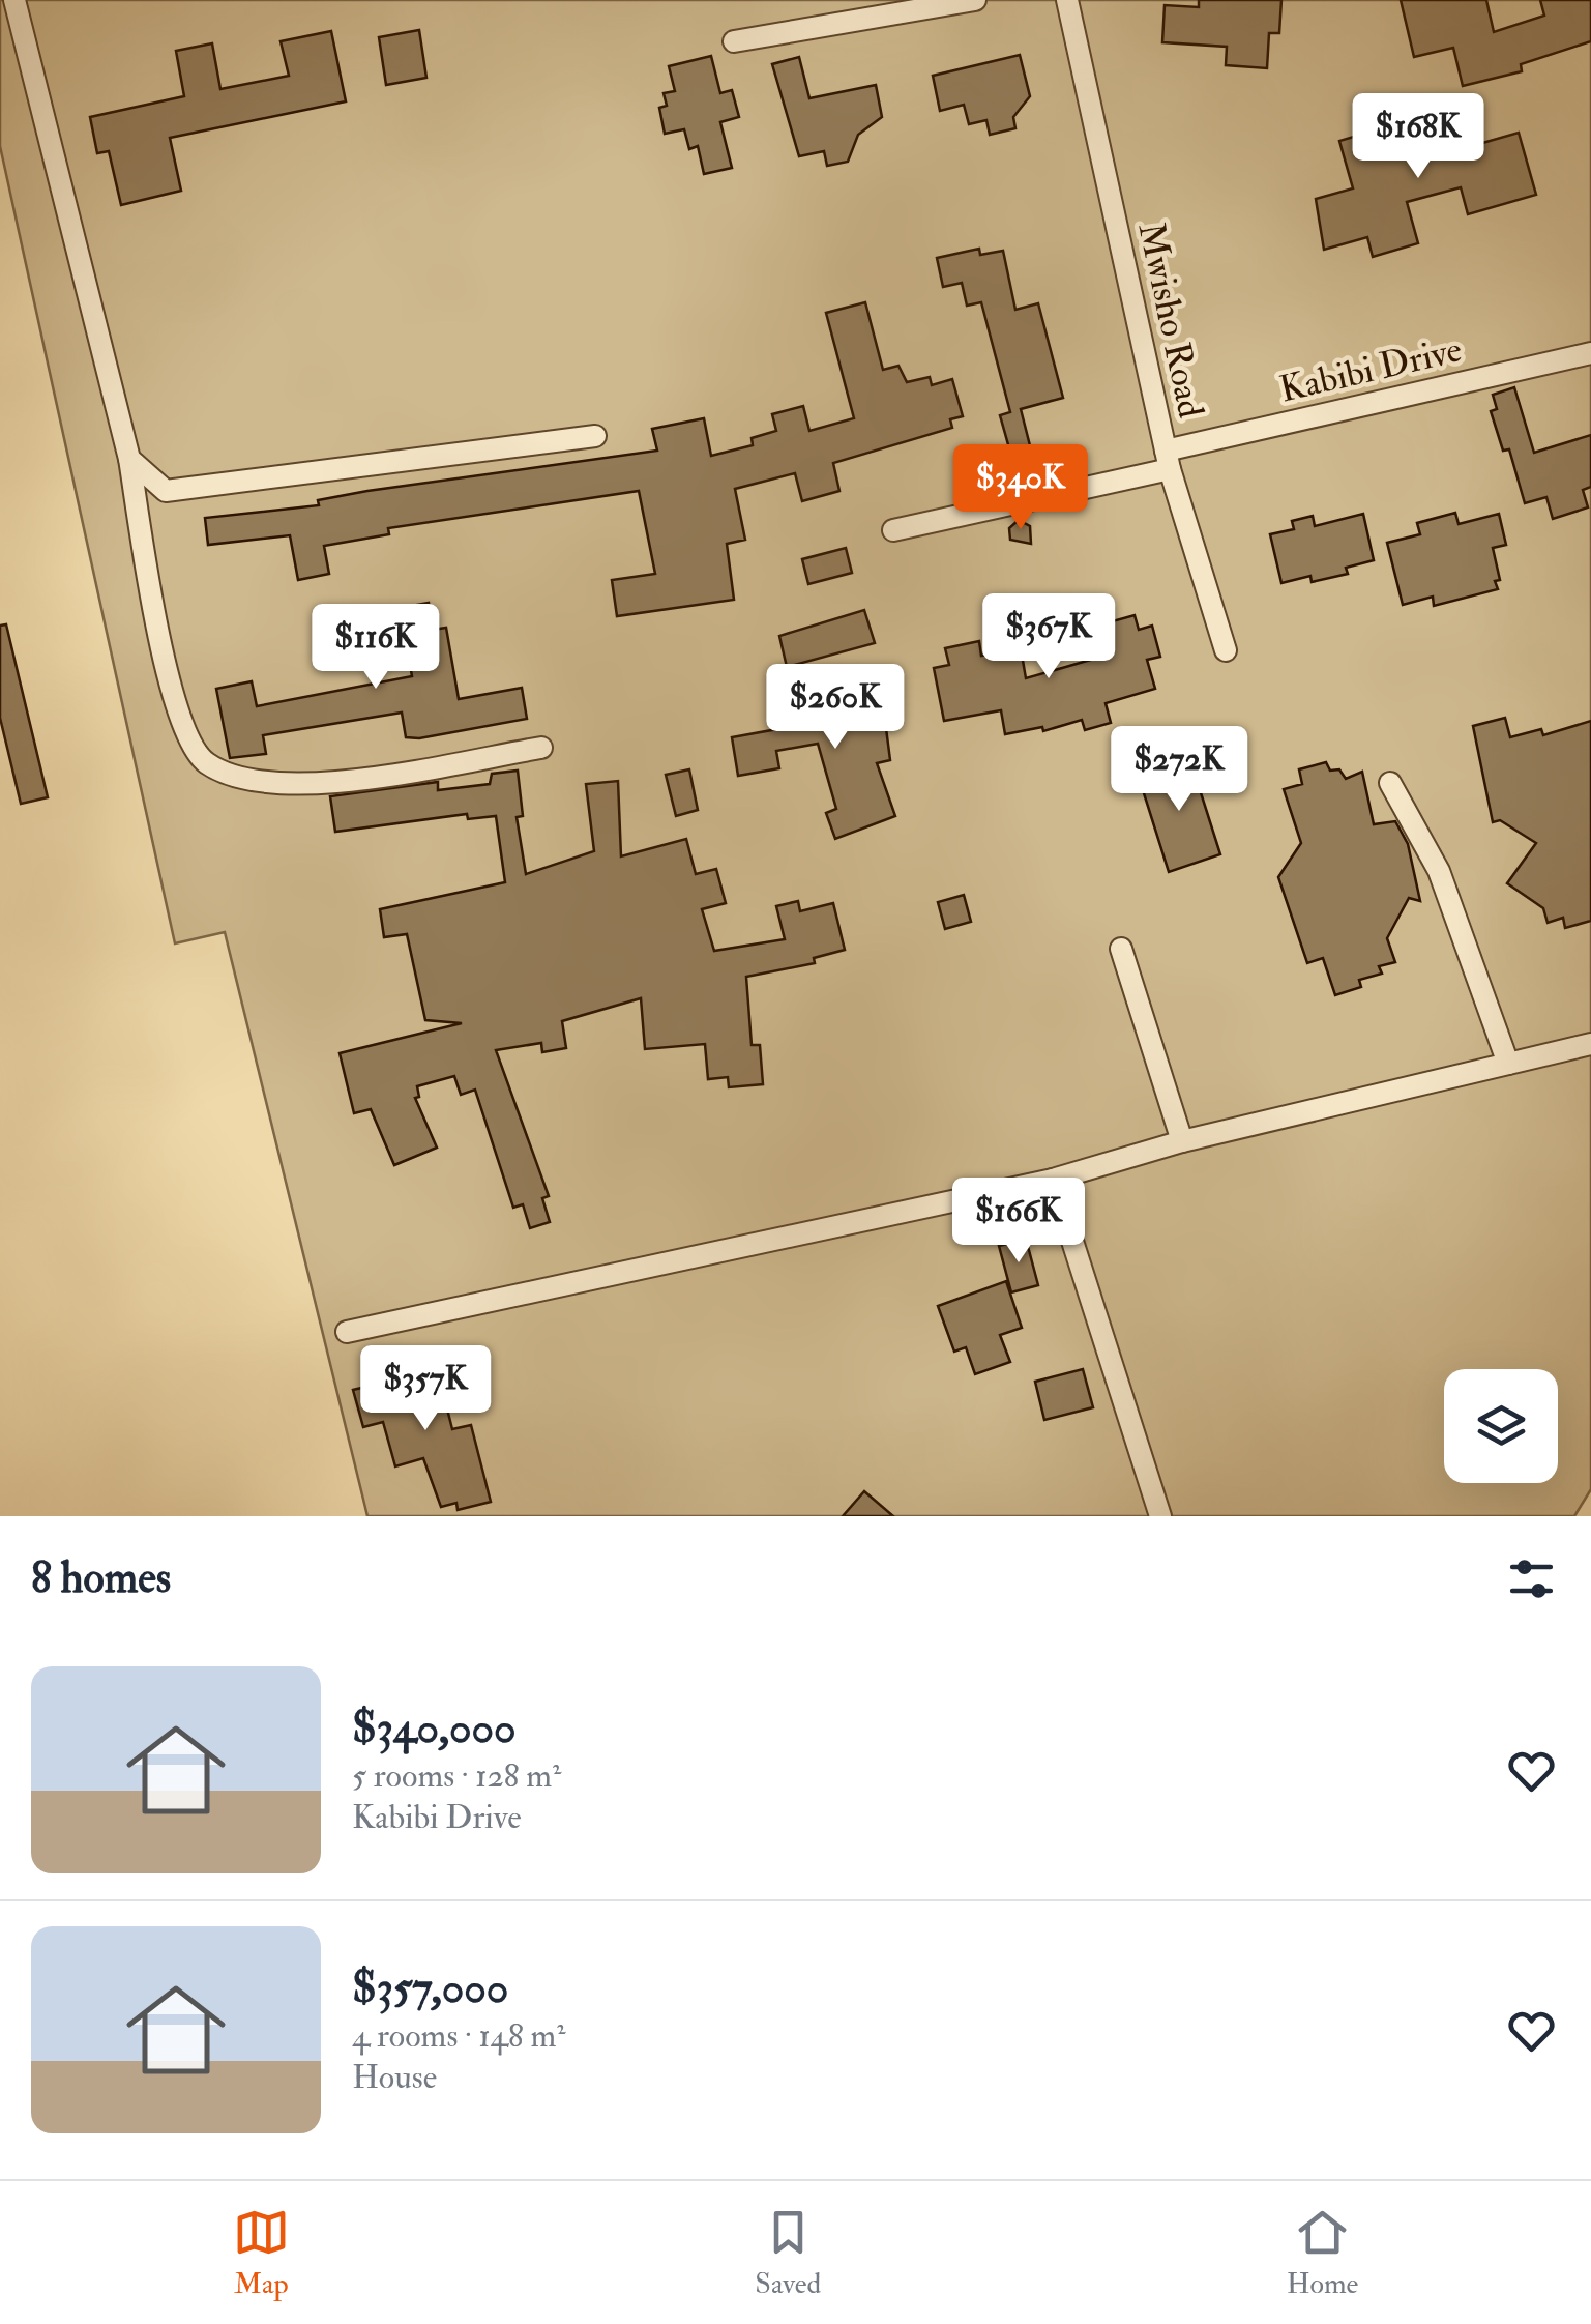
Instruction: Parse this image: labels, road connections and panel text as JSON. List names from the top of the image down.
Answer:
{
  "streets": {
    "street": ["Mwisho Road", "Kabibi Drive"]
  },
  "crossings": [
    ["Mwisho Road", "Kabibi Drive"]
  ],
  "page": {
    "price": [
      "$168K",
      "$340K",
      "$367K",
      "$116K",
      "$260K",
      "$272K",
      "$166K",
      "$357K"
    ],
    "heading": "8 homes",
    "list": [
      {
        "name": "$340,000",
        "note": "5 rooms · 128 m² · Kabibi Drive"
      },
      {
        "name": "$357,000",
        "note": "4 rooms · 148 m² · House"
      }
    ],
    "tabs": ["Map", "Saved", "Home"]
  }
}
